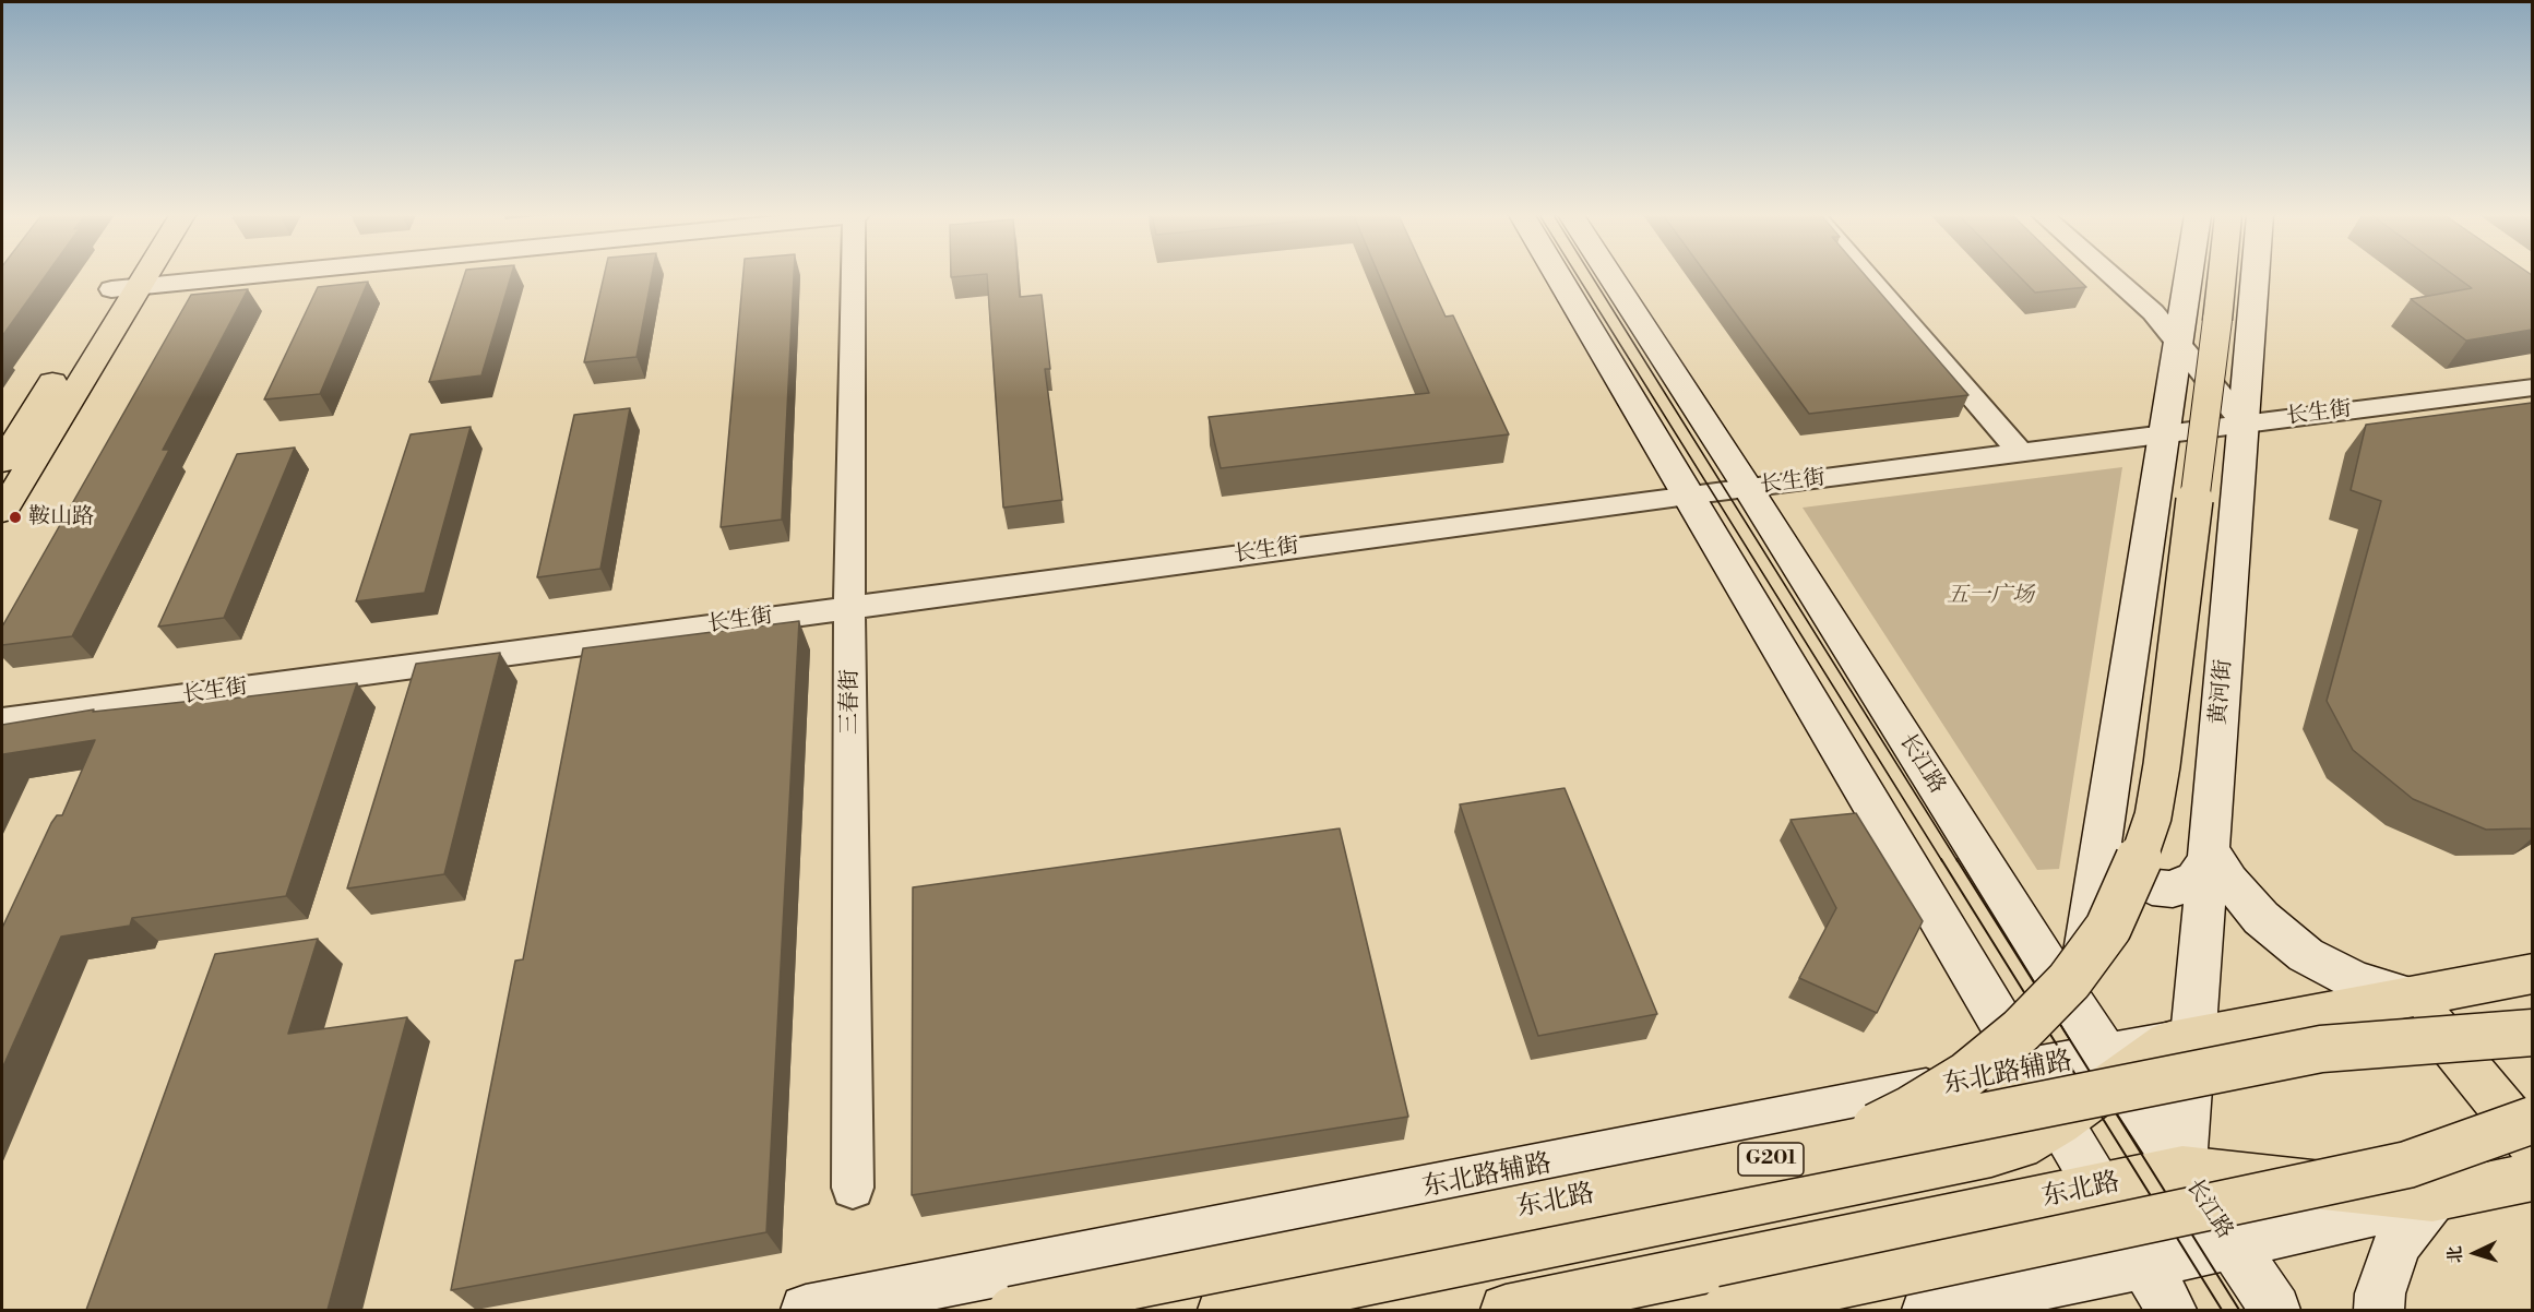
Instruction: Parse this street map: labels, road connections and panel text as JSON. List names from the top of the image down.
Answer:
{
  "streets": {
    "main road": [
      "黄河街",
      "长江路",
      "东北路辅路",
      "G201",
      "东北路"
    ],
    "street": ["长生街", "三春街"]
  },
  "crossings": [
    ["长生街", "黄河街"],
    ["长生街", "三春街"],
    ["长生街", "长江路"],
    ["黄河街", "长江路"],
    ["黄河街", "东北路"],
    ["长江路", "东北路辅路"],
    ["长江路", "东北路"],
    ["东北路辅路", "东北路"]
  ],
  "parks": ["五一广场"],
  "places": ["鞍山路"],
  "north": "left"
}
